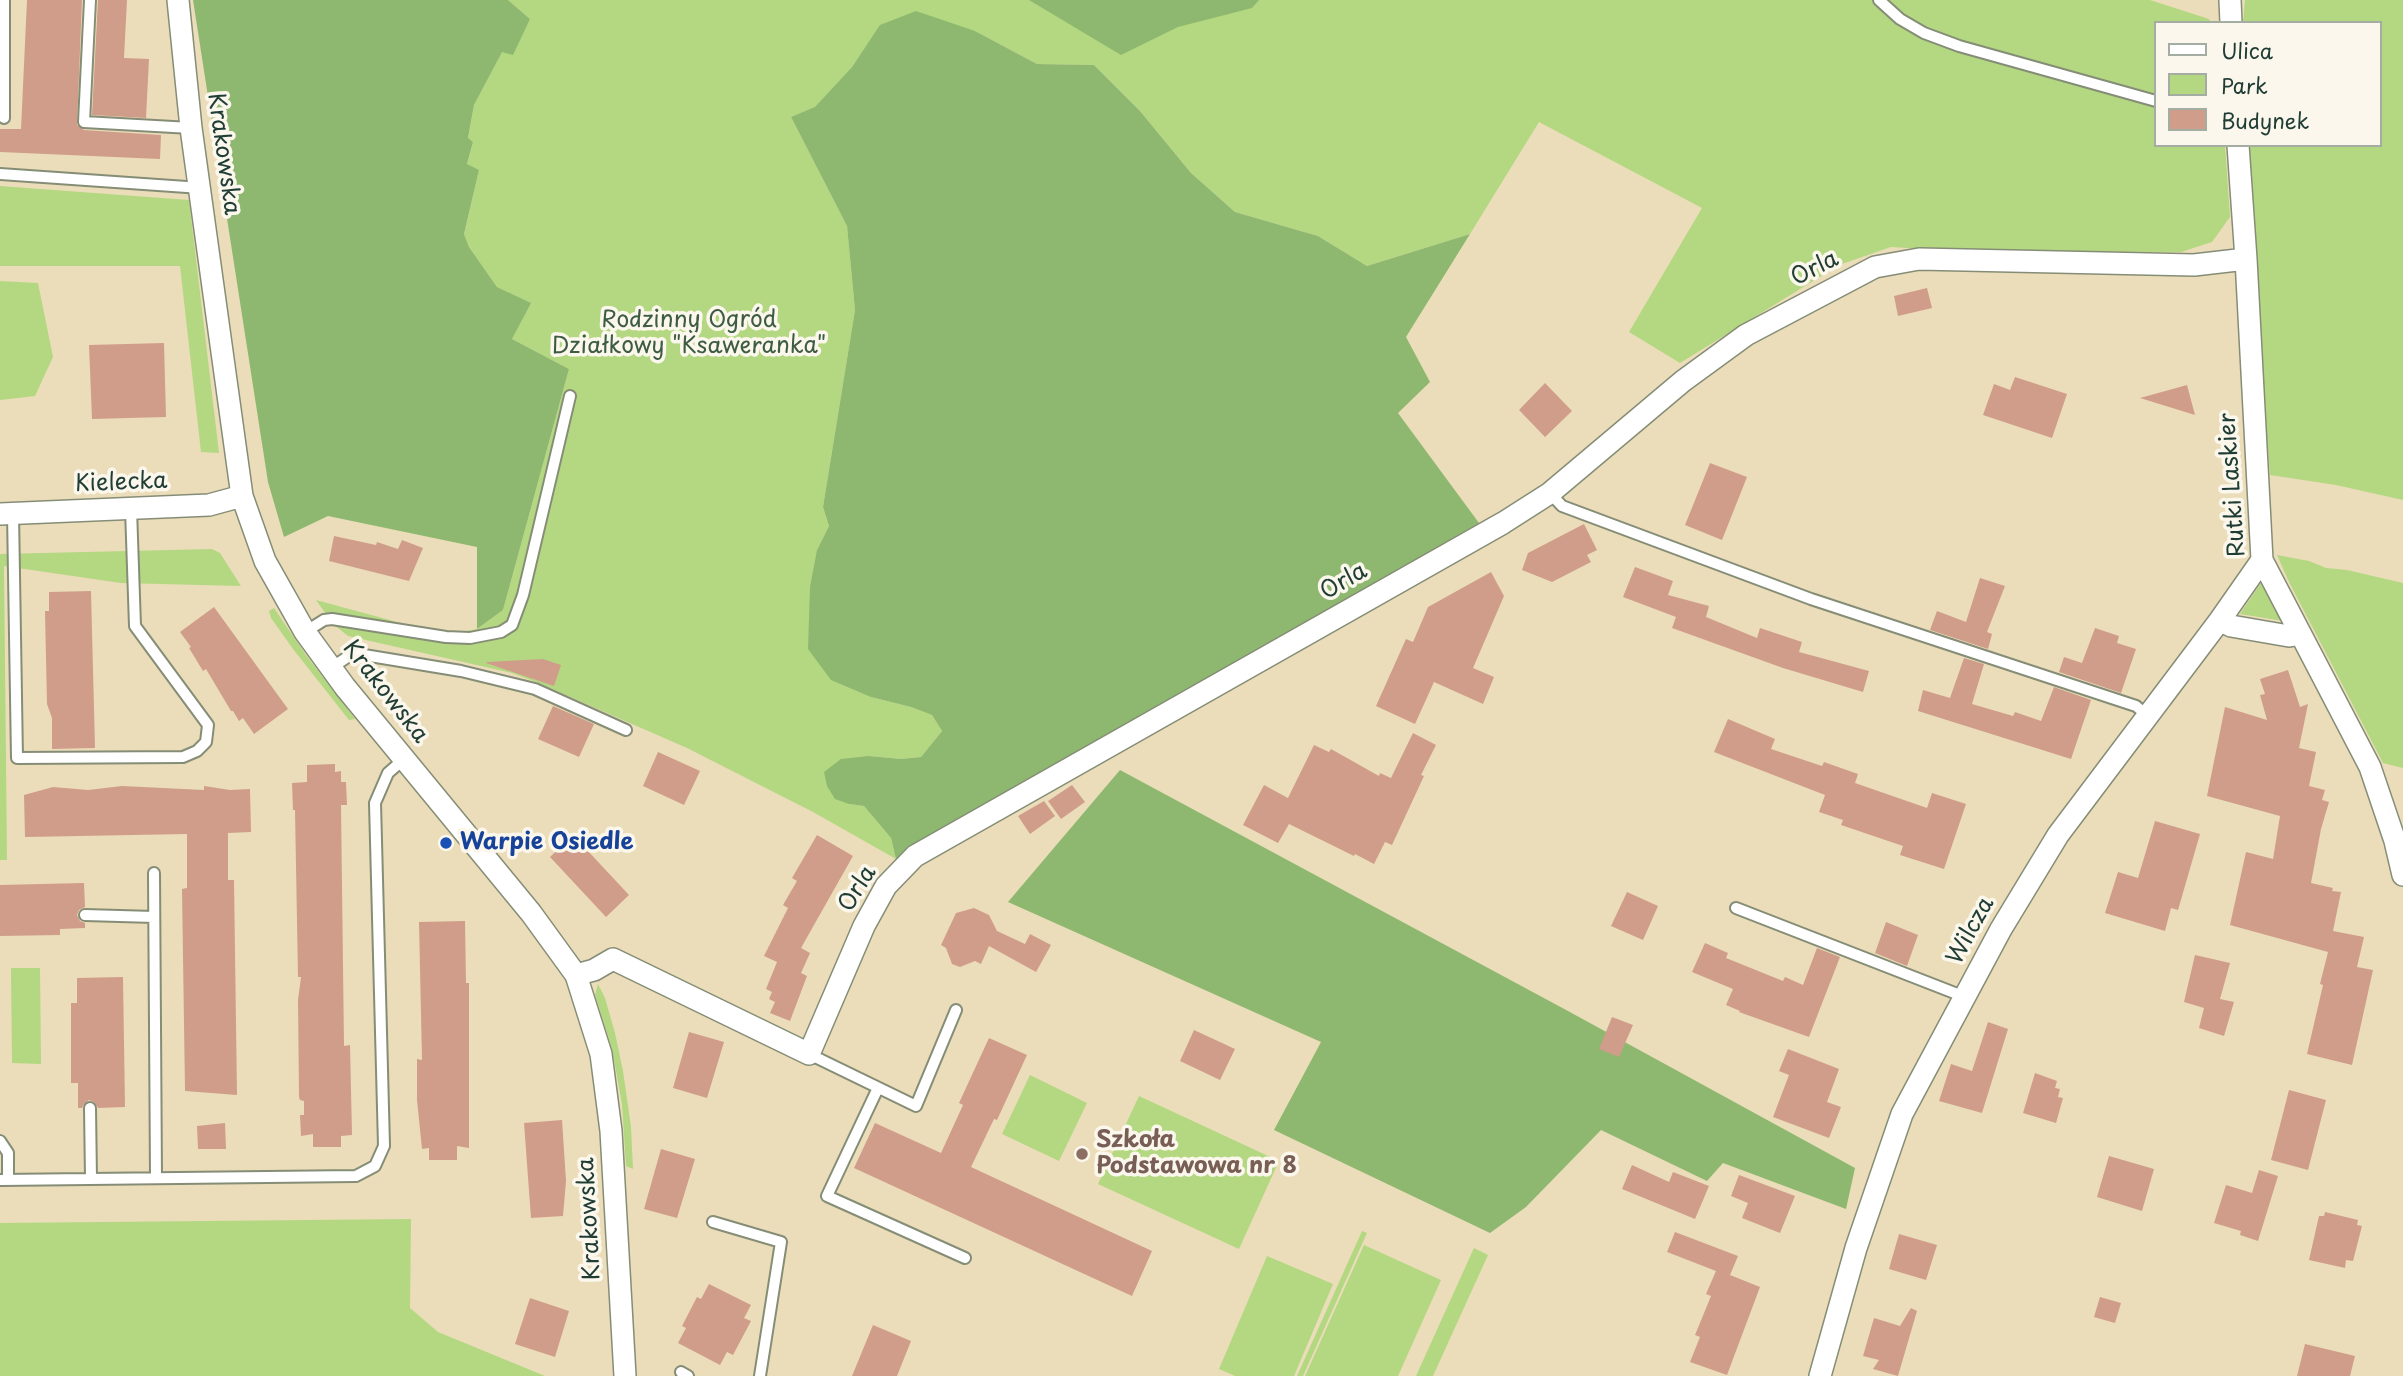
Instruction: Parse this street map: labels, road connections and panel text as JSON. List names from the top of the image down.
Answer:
{
  "streets": {
    "street": [
      "Krakowska",
      "Orla",
      "Kielecka",
      "Rutki Laskier",
      "Wilcza"
    ]
  },
  "crossings": [
    ["Krakowska", "Kielecka"],
    ["Orla", "Rutki Laskier"],
    ["Rutki Laskier", "Wilcza"]
  ],
  "parks": ["Rodzinny Ogród Działkowy \"Ksaweranka\""],
  "places": ["Warpie Osiedle", "Szkoła Podstawowa nr 8"],
  "legend": ["Ulica", "Park", "Budynek"]
}
